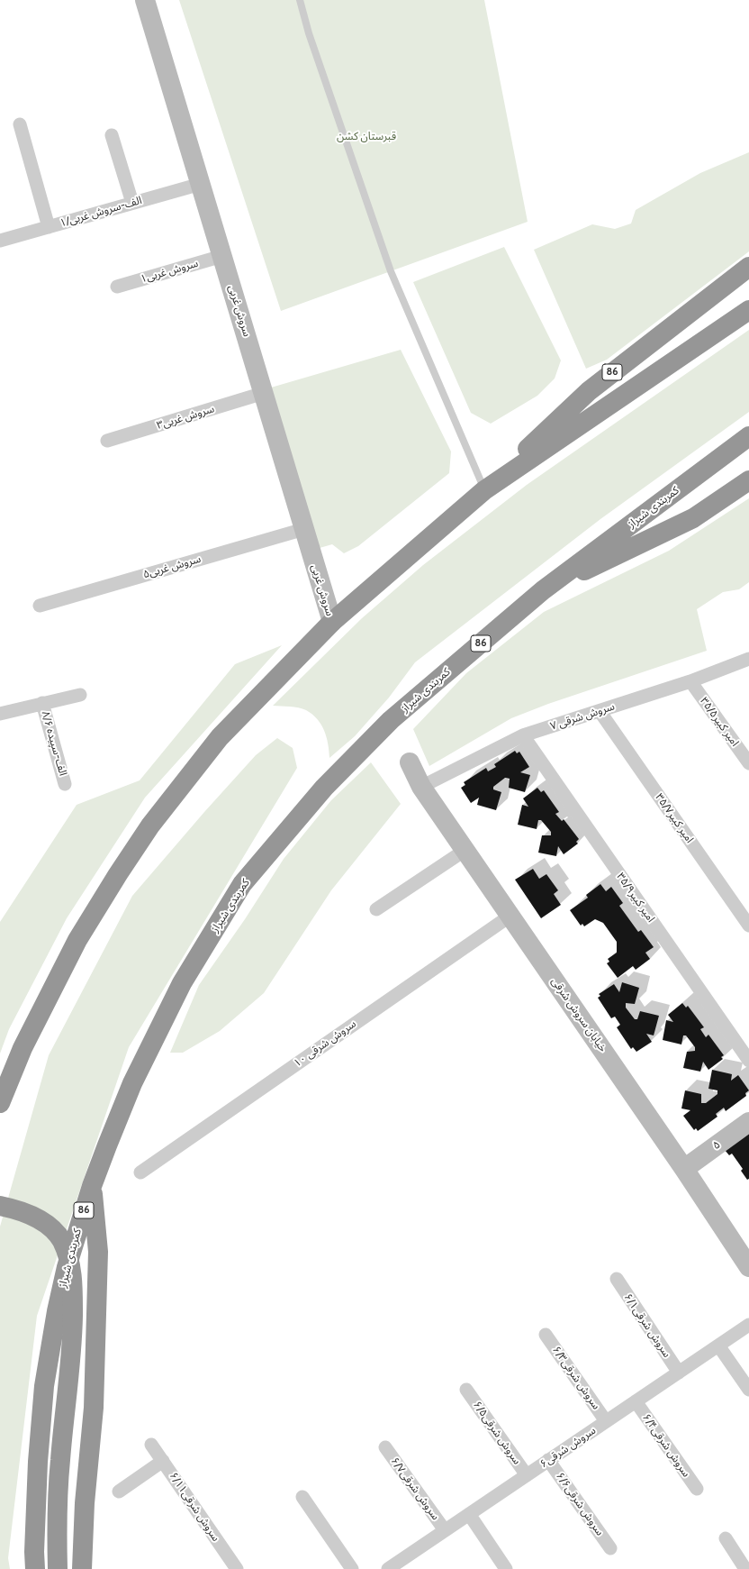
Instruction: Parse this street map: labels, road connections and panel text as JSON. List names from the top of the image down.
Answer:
{
  "streets": {
    "highway": ["86", "کمربندی شیراز"],
    "street": [
      "۱/الف-سروش غربی",
      "سروش غربی۱",
      "سروش غربی",
      "سروش غربی۳",
      "سروش غربی۵",
      "سروش شرقی ۷",
      "امیر کبیر۳۵/۵",
      "۸/۶ الف-سپیده",
      "امیر کبیر۳۵/۷",
      "امیر کبیر۳۵/۹",
      "خیابان سروش شرقی",
      "سروش شرقی ۱۰",
      "۵",
      "سروش شرقی۶/۱",
      "سروش شرقی۶/۳",
      "سروش شرقی۶/۵",
      "سروش شرقی۶/۴",
      "سروش شرقی۶",
      "سروش شرقی۶/۷",
      "سروش شرقی۶/۶",
      "سروش شرقی۶/۱۱"
    ]
  },
  "crossings": [
    ["۱/الف-سروش غربی", "سروش غربی"],
    ["سروش غربی۱", "سروش غربی"],
    ["سروش غربی", "86"],
    ["سروش غربی", "سروش غربی۳"],
    ["سروش غربی", "سروش غربی۵"],
    ["سروش شرقی ۷", "امیر کبیر۳۵/۵"],
    ["سروش شرقی ۷", "امیر کبیر۳۵/۷"],
    ["سروش شرقی ۷", "امیر کبیر۳۵/۹"],
    ["سروش شرقی ۷", "خیابان سروش شرقی"],
    ["خیابان سروش شرقی", "سروش شرقی ۱۰"],
    ["خیابان سروش شرقی", "۵"],
    ["سروش شرقی۶/۱", "سروش شرقی۶"],
    ["سروش شرقی۶/۳", "سروش شرقی۶"],
    ["سروش شرقی۶/۵", "سروش شرقی۶"],
    ["سروش شرقی۶/۴", "سروش شرقی۶"],
    ["سروش شرقی۶", "سروش شرقی۶/۷"],
    ["سروش شرقی۶", "سروش شرقی۶/۶"]
  ],
  "parks": ["قبرستان کشن"]
}
